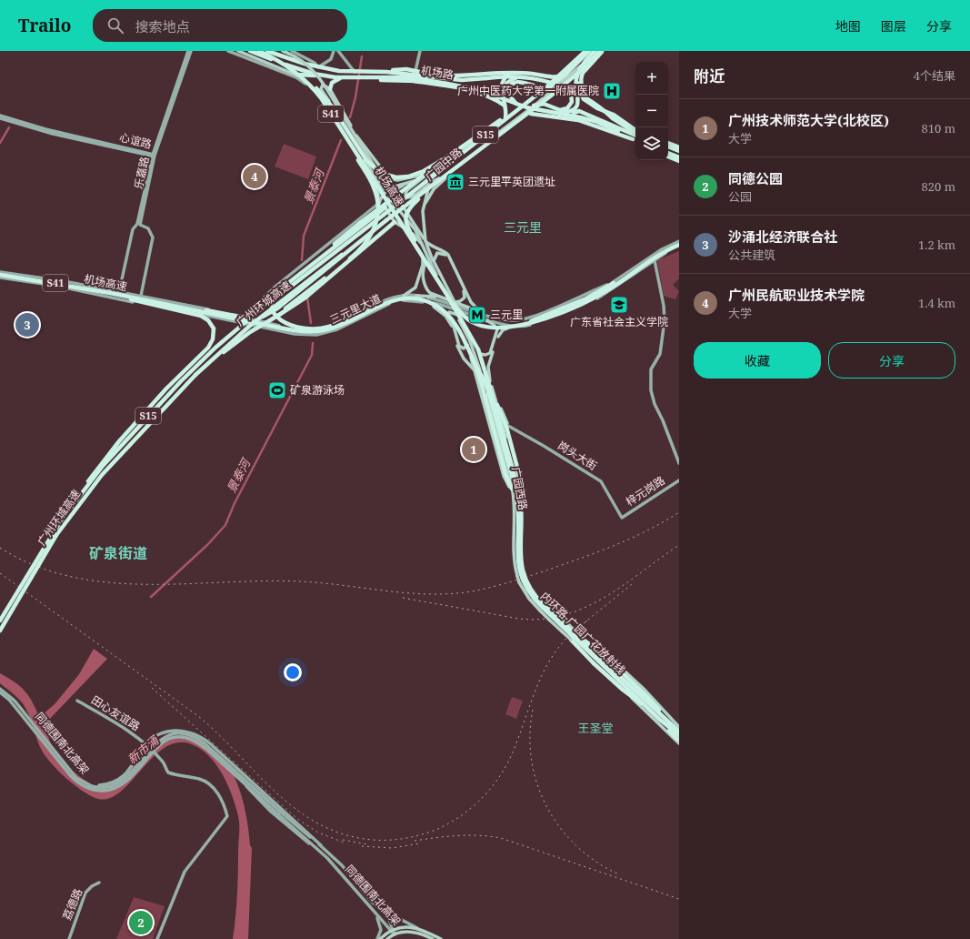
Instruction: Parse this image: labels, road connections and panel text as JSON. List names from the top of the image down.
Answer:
{
  "streets": {
    "highway": [
      "机场路",
      "S41",
      "S15",
      "广园中路",
      "机场高速",
      "广州环城高速",
      "内环路-广园广花放射线"
    ],
    "main road": [
      "心谊路",
      "乐嘉路",
      "三元里大道",
      "岗头大街",
      "广园西路",
      "梓元岗路",
      "田心友谊路",
      "同德围南北高架",
      "荔德路"
    ]
  },
  "crossings": [
    ["机场路", "广州环城高速"],
    ["心谊路", "乐嘉路"],
    ["广园中路", "广州环城高速"],
    ["广园中路", "广园西路"],
    ["乐嘉路", "三元里大道"],
    ["机场高速", "三元里大道"],
    ["机场高速", "广园西路"],
    ["机场高速", "内环路-广园广花放射线"],
    ["三元里大道", "广园西路"],
    ["岗头大街", "梓元岗路"],
    ["广园西路", "内环路-广园广花放射线"]
  ],
  "districts": ["三元里", "矿泉街道", "王圣堂"],
  "water": ["景泰河", "新市涌"],
  "places": {
    "hospital": ["广州中医药大学第一附属医院"],
    "museum": ["三元里平英团遗址"],
    "school or university": ["广东省社会主义学院"],
    "metro station": ["三元里"],
    "sports": ["矿泉游泳场"]
  },
  "page": {
    "header": "Trailo",
    "search": "搜索地点",
    "nav": ["地图", "图层", "分享"],
    "heading": ["附近", "4个结果"],
    "map_buttons": ["+", "−"],
    "list": [
      {
        "mark": "1",
        "name": "广州技术师范大学(北校区)",
        "note": "大学",
        "value": "810 m"
      },
      {
        "mark": "2",
        "name": "同德公园",
        "note": "公园",
        "value": "820 m"
      },
      {
        "mark": "3",
        "name": "沙涌北经济联合社",
        "note": "公共建筑",
        "value": "1.2 km"
      },
      {
        "mark": "4",
        "name": "广州民航职业技术学院",
        "note": "大学",
        "value": "1.4 km"
      }
    ],
    "pins": [
      "4",
      "3",
      "1",
      "2"
    ],
    "buttons": ["收藏", "分享"]
  }
}
